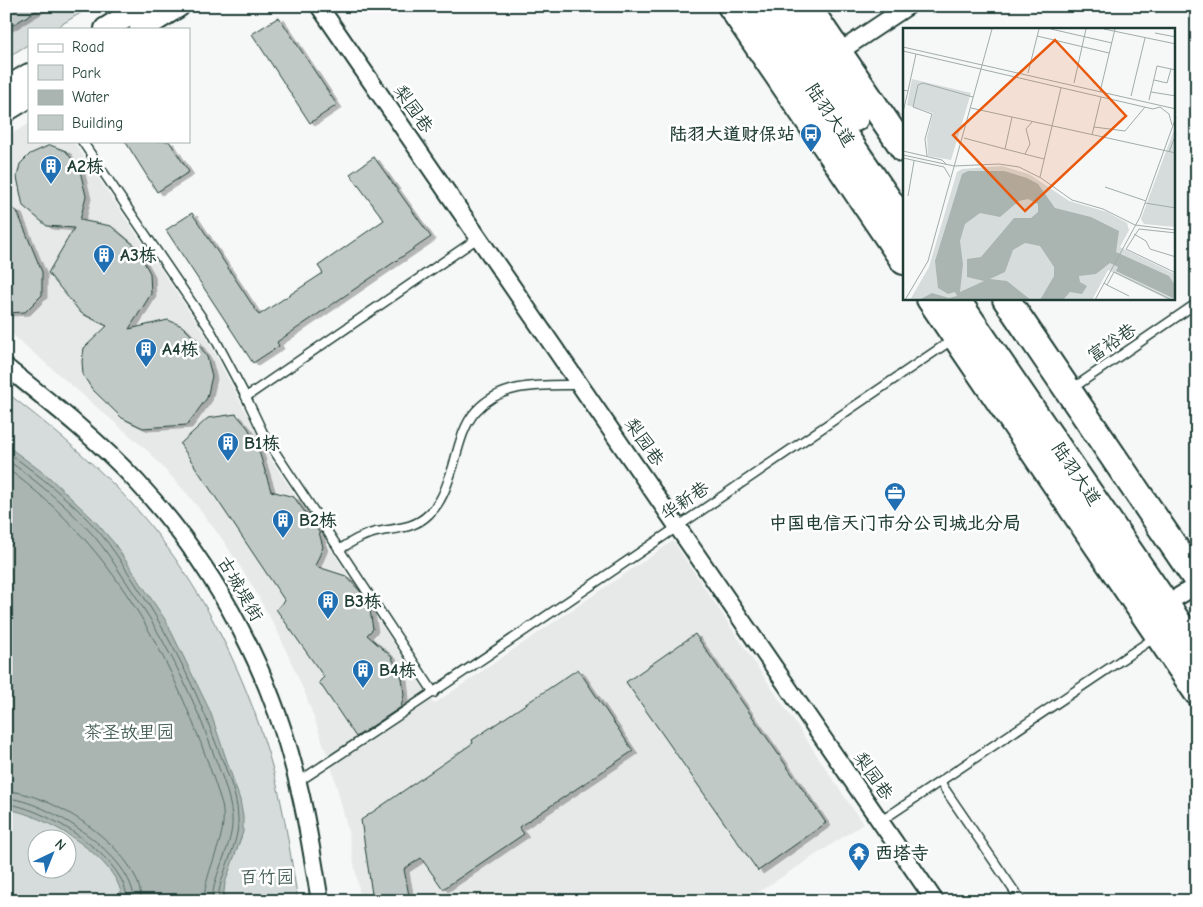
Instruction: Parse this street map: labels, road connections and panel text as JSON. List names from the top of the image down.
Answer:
{
  "streets": {
    "main road": ["陆羽大道"],
    "street": ["梨园巷", "古城堤街"],
    "lane": ["富裕巷", "华新巷"]
  },
  "crossings": [
    ["梨园巷", "华新巷"],
    ["华新巷", "古城堤街"]
  ],
  "parks": ["茶圣故里园", "百竹园"],
  "places": {
    "bus stop": ["陆羽大道财保站"],
    "building": [
      "A2栋",
      "A3栋",
      "A4栋",
      "B1栋",
      "B2栋",
      "B3栋",
      "B4栋"
    ],
    "office": ["中国电信天门市分公司城北分局"],
    "temple": ["西塔寺"]
  },
  "legend": [
    "Road",
    "Park",
    "Water",
    "Building"
  ],
  "north": "top right"
}
